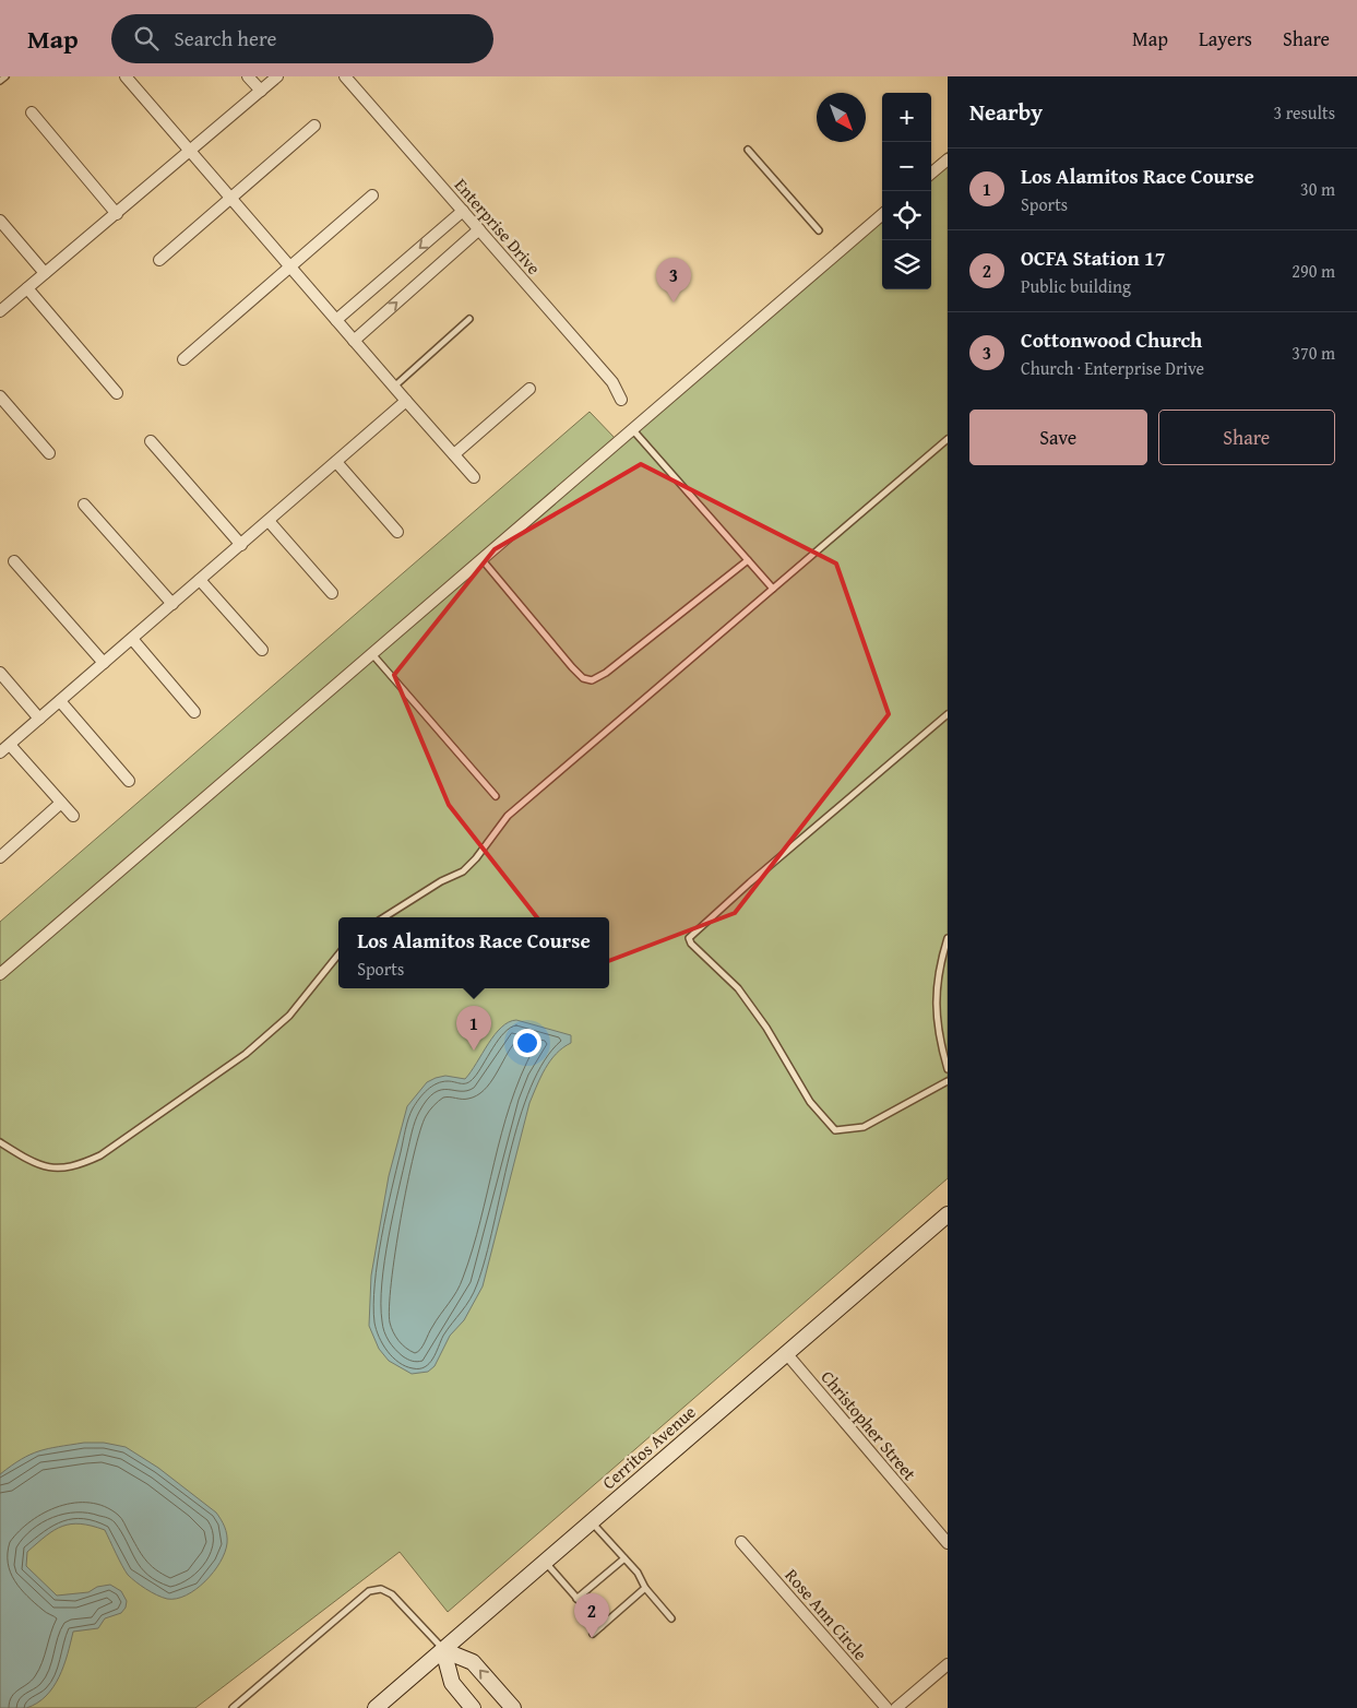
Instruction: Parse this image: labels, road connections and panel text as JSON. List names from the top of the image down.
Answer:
{
  "streets": {
    "main road": ["Cerritos Avenue"],
    "street": ["Enterprise Drive", "Christopher Street", "Rose Ann Circle"]
  },
  "crossings": [
    ["Christopher Street", "Cerritos Avenue"]
  ],
  "north": "bottom right",
  "page": {
    "header": "Map",
    "search": "Search here",
    "nav": ["Map", "Layers", "Share"],
    "heading": ["Nearby", "3 results"],
    "map_buttons": ["+", "−"],
    "list": [
      {
        "mark": "1",
        "name": "Los Alamitos Race Course",
        "note": "Sports",
        "value": "30 m"
      },
      {
        "mark": "2",
        "name": "OCFA Station 17",
        "note": "Public building",
        "value": "290 m"
      },
      {
        "mark": "3",
        "name": "Cottonwood Church",
        "note": "Church · Enterprise Drive",
        "value": "370 m"
      }
    ],
    "pins": ["3", "1", "2"],
    "buttons": ["Save", "Share"],
    "popup": ["Los Alamitos Race Course", "Sports"]
  }
}
